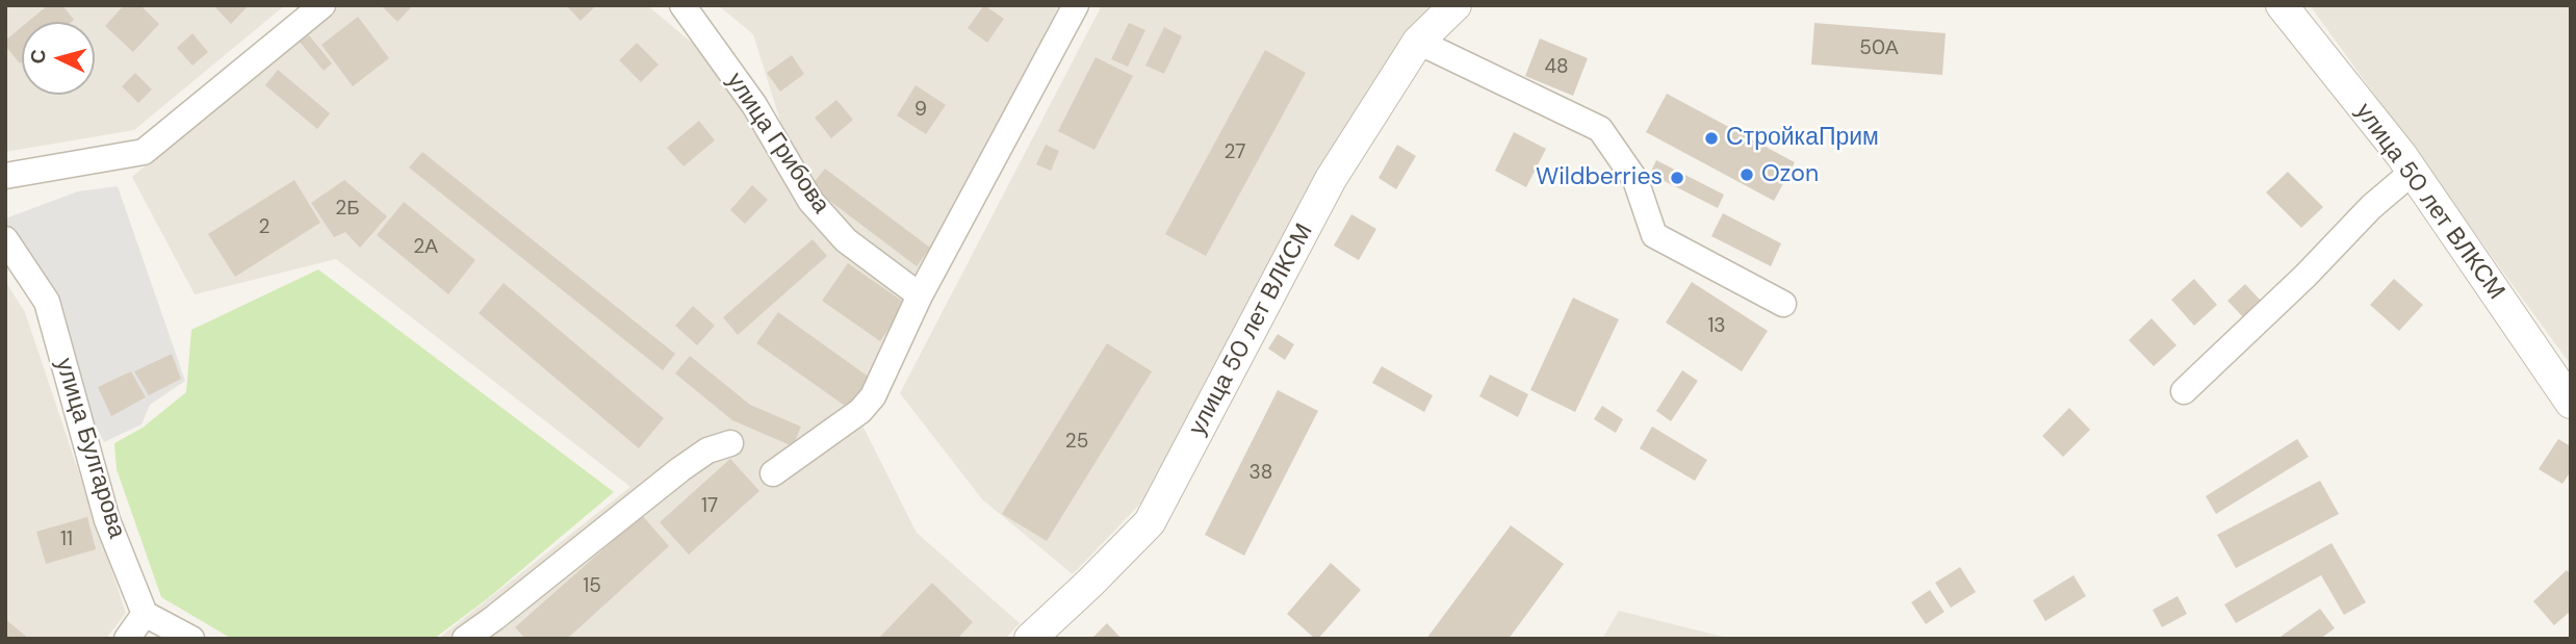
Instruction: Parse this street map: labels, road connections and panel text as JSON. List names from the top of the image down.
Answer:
{
  "streets": {
    "street": ["улица Грибова", "улица 50 лет ВЛКСМ", "улица Булгарова"]
  },
  "places": ["СтройкаПрим", "Ozon", "Wildberries"],
  "house_numbers": [
    "50А",
    "48",
    "9",
    "27",
    "2Б",
    "2",
    "2А",
    "13",
    "25",
    "38",
    "17",
    "11",
    "15"
  ],
  "north": "left"
}
